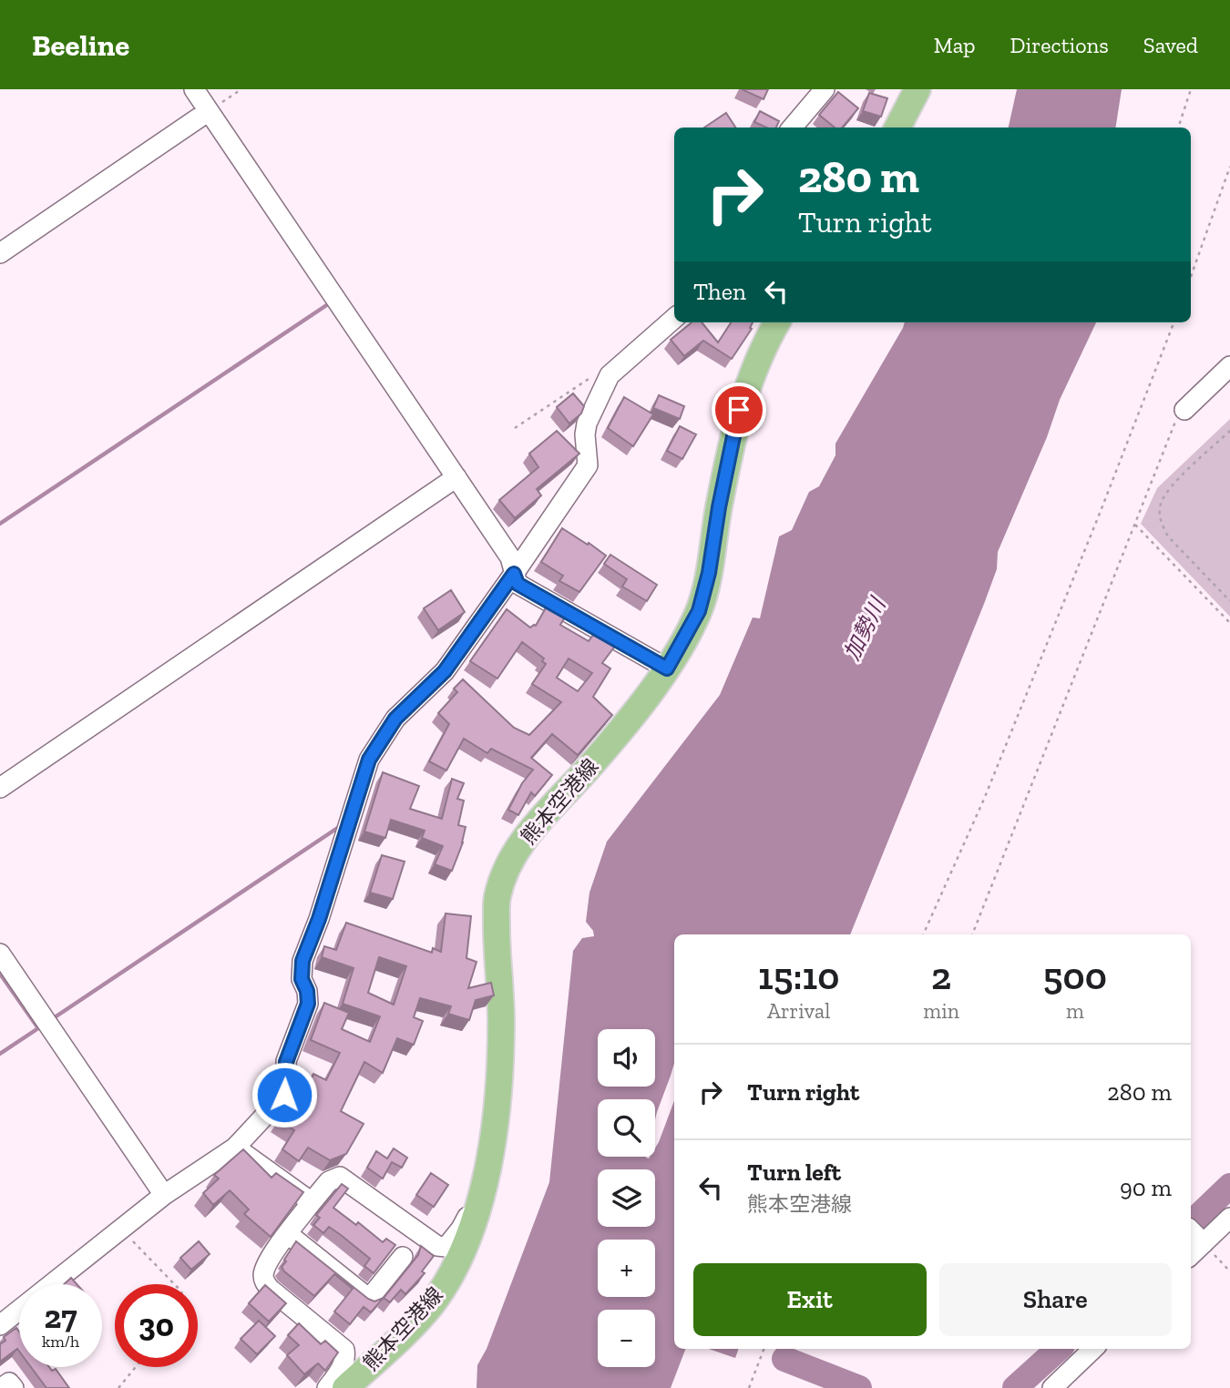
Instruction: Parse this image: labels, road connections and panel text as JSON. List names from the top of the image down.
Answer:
{
  "streets": {
    "main road": ["熊本空港線"]
  },
  "water": ["加勢川"],
  "page": {
    "header": "Beeline",
    "nav": ["Map", "Directions", "Saved"],
    "turn": ["280 m", "Turn right"],
    "then": "Then",
    "eta": [
      "15:10",
      "Arrival",
      "2",
      "min",
      "500",
      "m"
    ],
    "map_buttons": ["+", "−"],
    "list": [
      {
        "name": "Turn right",
        "value": "280 m"
      },
      {
        "name": "Turn left",
        "note": "熊本空港線",
        "value": "90 m"
      }
    ],
    "buttons": ["Exit", "Share"],
    "speed": "27 km/h",
    "limit": "30"
  }
}
